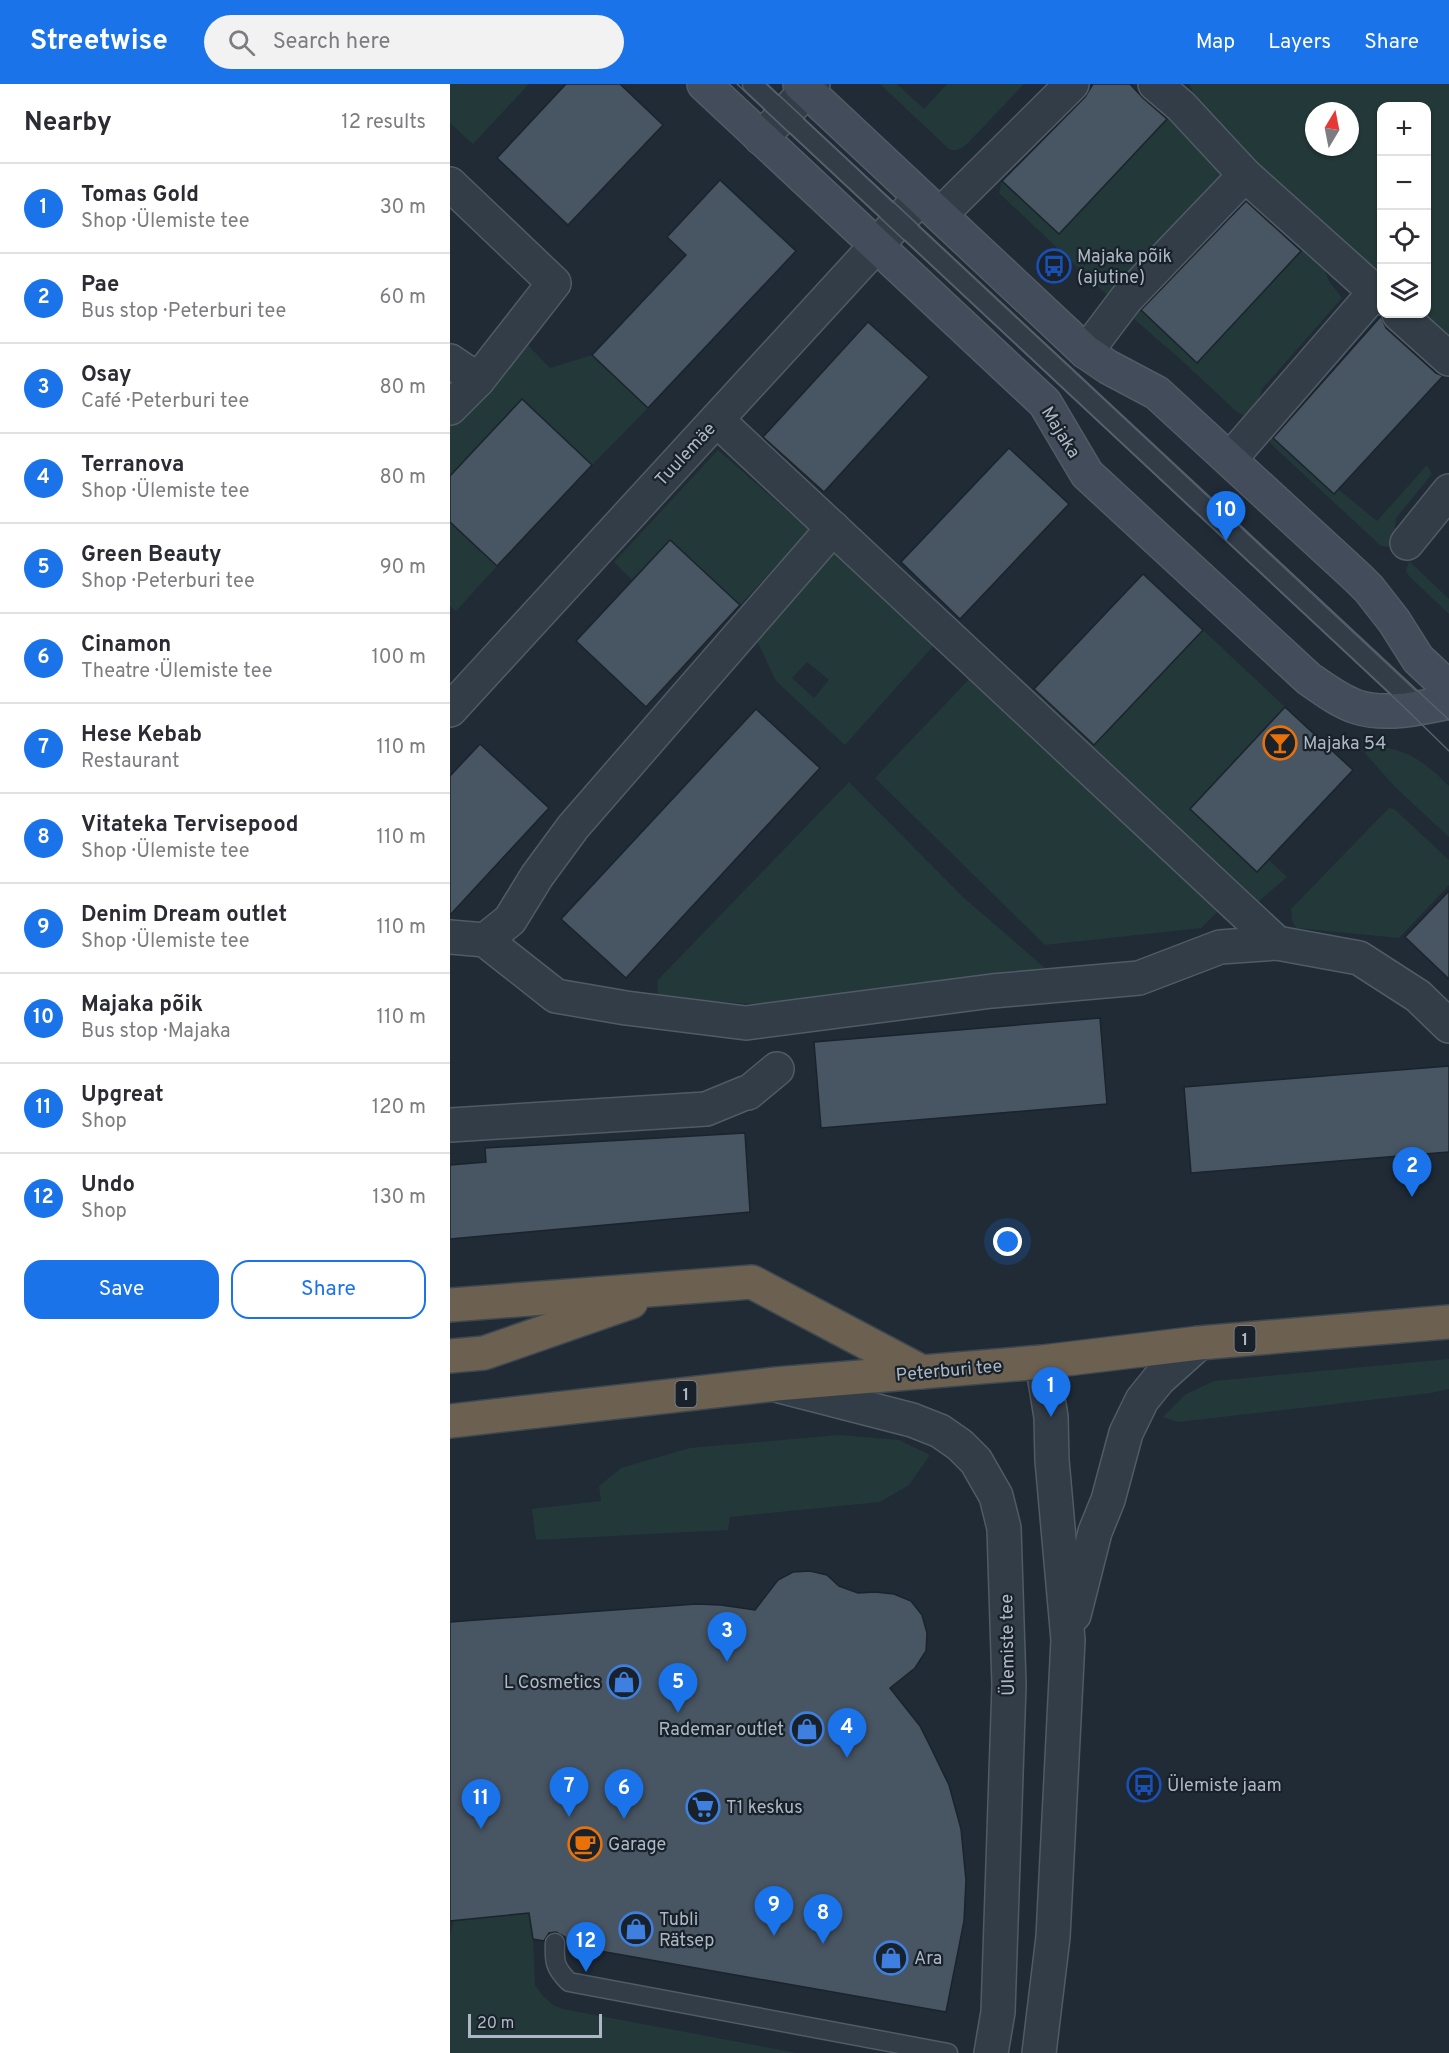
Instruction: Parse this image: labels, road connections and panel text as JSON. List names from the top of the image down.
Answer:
{
  "streets": {
    "highway": ["1", "Peterburi tee"],
    "street": ["Majaka", "Tuulemäe", "Ülemiste tee"]
  },
  "crossings": [
    ["Majaka", "Tuulemäe"],
    ["Peterburi tee", "Ülemiste tee"]
  ],
  "places": {
    "bus stop": ["Majaka põik (ajutine)", "Ülemiste jaam"],
    "bar": ["Majaka 54"],
    "shop": [
      "L Cosmetics",
      "Rademar outlet",
      "Tubli Rätsep",
      "Ara"
    ],
    "supermarket": ["T1 keskus"],
    "cafe": ["Garage"]
  },
  "scale_bar": "20 m",
  "north": "top",
  "page": {
    "header": "Streetwise",
    "search": "Search here",
    "nav": ["Map", "Layers", "Share"],
    "heading": ["Nearby", "12 results"],
    "map_buttons": ["+", "−"],
    "list": [
      {
        "mark": "1",
        "name": "Tomas Gold",
        "note": "Shop · Ülemiste tee",
        "value": "30 m"
      },
      {
        "mark": "2",
        "name": "Pae",
        "note": "Bus stop · Peterburi tee",
        "value": "60 m"
      },
      {
        "mark": "3",
        "name": "Osay",
        "note": "Café · Peterburi tee",
        "value": "80 m"
      },
      {
        "mark": "4",
        "name": "Terranova",
        "note": "Shop · Ülemiste tee",
        "value": "80 m"
      },
      {
        "mark": "5",
        "name": "Green Beauty",
        "note": "Shop · Peterburi tee",
        "value": "90 m"
      },
      {
        "mark": "6",
        "name": "Cinamon",
        "note": "Theatre · Ülemiste tee",
        "value": "100 m"
      },
      {
        "mark": "7",
        "name": "Hese Kebab",
        "note": "Restaurant",
        "value": "110 m"
      },
      {
        "mark": "8",
        "name": "Vitateka Tervisepood",
        "note": "Shop · Ülemiste tee",
        "value": "110 m"
      },
      {
        "mark": "9",
        "name": "Denim Dream outlet",
        "note": "Shop · Ülemiste tee",
        "value": "110 m"
      },
      {
        "mark": "10",
        "name": "Majaka põik",
        "note": "Bus stop · Majaka",
        "value": "110 m"
      },
      {
        "mark": "11",
        "name": "Upgreat",
        "note": "Shop",
        "value": "120 m"
      },
      {
        "mark": "12",
        "name": "Undo",
        "note": "Shop",
        "value": "130 m"
      }
    ],
    "pins": [
      "10",
      "2",
      "1",
      "3",
      "5",
      "4",
      "7",
      "6",
      "11",
      "9",
      "8",
      "12"
    ],
    "buttons": ["Save", "Share"],
    "scale": "20 m"
  }
}
